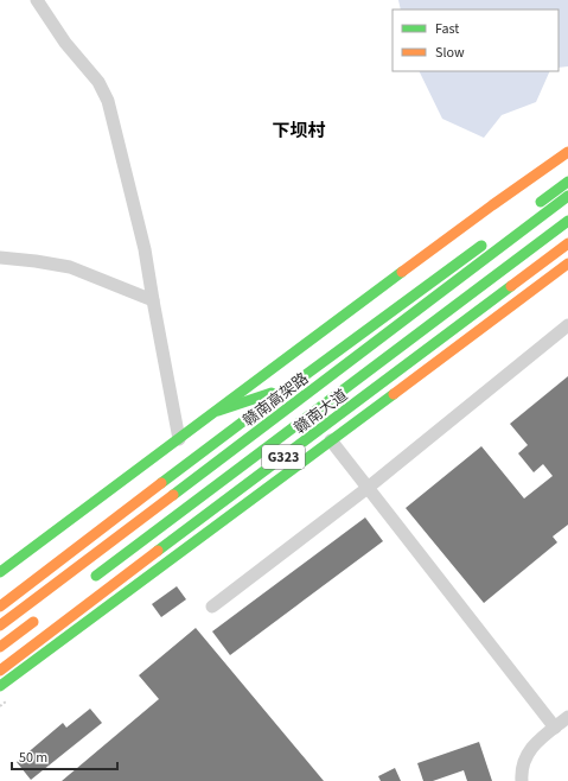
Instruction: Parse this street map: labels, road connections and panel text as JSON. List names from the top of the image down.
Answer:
{
  "streets": {
    "main road": ["赣南高架路", "赣南大道", "G323"]
  },
  "districts": ["下坝村"],
  "legend": ["Fast", "Slow"],
  "scale_bar": "50 m"
}
